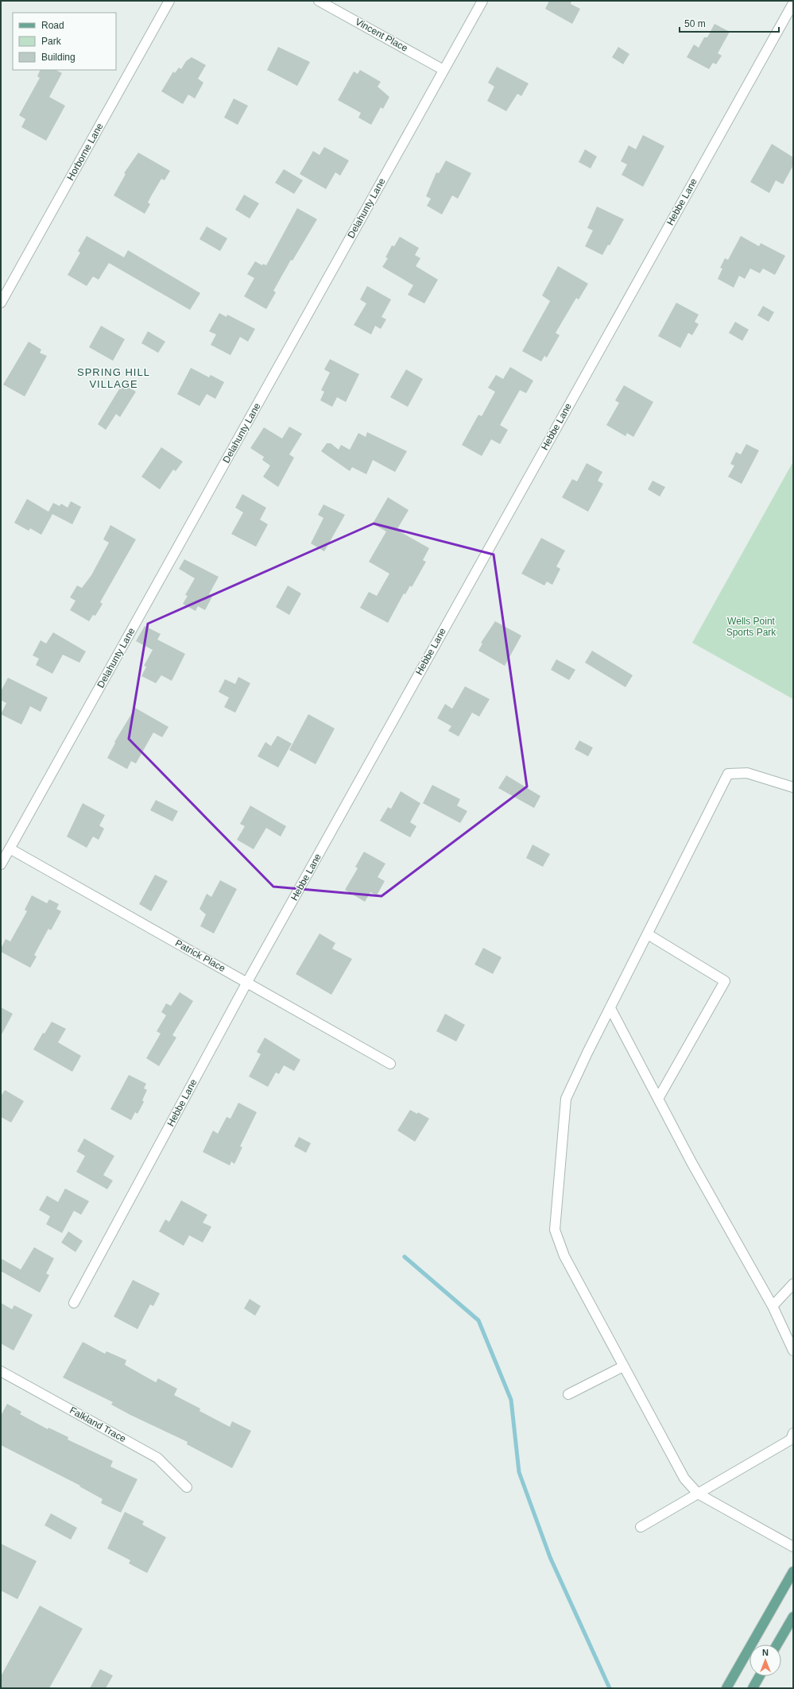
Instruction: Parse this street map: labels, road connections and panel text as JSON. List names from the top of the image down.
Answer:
{
  "streets": {
    "street": [
      "Vincent Place",
      "Horborne Lane",
      "Hebbe Lane",
      "Delahunty Lane",
      "Patrick Place",
      "Falkland Trace"
    ]
  },
  "crossings": [
    ["Vincent Place", "Delahunty Lane"],
    ["Hebbe Lane", "Patrick Place"],
    ["Delahunty Lane", "Patrick Place"]
  ],
  "districts": ["SPRING HILL VILLAGE"],
  "parks": ["Wells Point Sports Park"],
  "legend": ["Road", "Park", "Building"],
  "scale_bar": "50 m",
  "north": "top"
}
